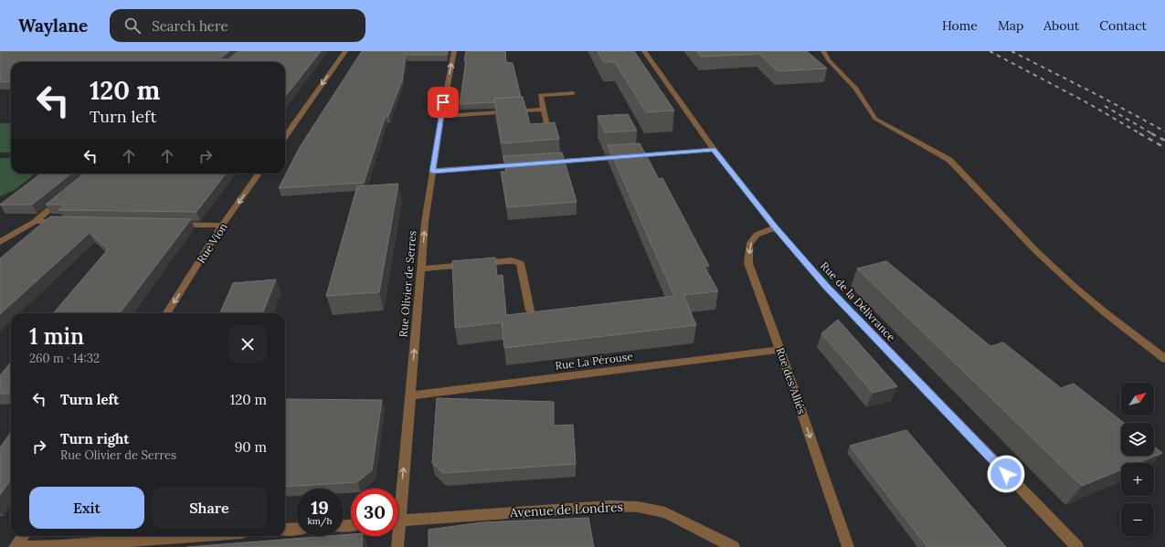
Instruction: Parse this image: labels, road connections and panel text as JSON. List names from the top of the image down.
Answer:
{
  "streets": {
    "street": [
      "Rue Vion",
      "Rue Olivier de Serres",
      "Rue de la Délivrance",
      "Rue La Pérouse",
      "Rue des Alliés",
      "Avenue de Londres"
    ]
  },
  "crossings": [
    ["Rue Olivier de Serres", "Rue La Pérouse"],
    ["Rue de la Délivrance", "Rue des Alliés"],
    ["Rue La Pérouse", "Rue des Alliés"]
  ],
  "one_way": ["Rue Vion", "Rue Olivier de Serres", "Rue des Alliés"],
  "north": "top right",
  "page": {
    "header": "Waylane",
    "search": "Search here",
    "nav": [
      "Home",
      "Map",
      "About",
      "Contact"
    ],
    "turn": ["120 m", "Turn left"],
    "heading": ["1 min", "260 m · 14:32"],
    "list": [
      {
        "name": "Turn left",
        "value": "120 m"
      },
      {
        "name": "Turn right",
        "note": "Rue Olivier de Serres",
        "value": "90 m"
      }
    ],
    "map_buttons": ["+", "−"],
    "buttons": ["Exit", "Share"],
    "speed": "19 km/h",
    "limit": "30"
  }
}
